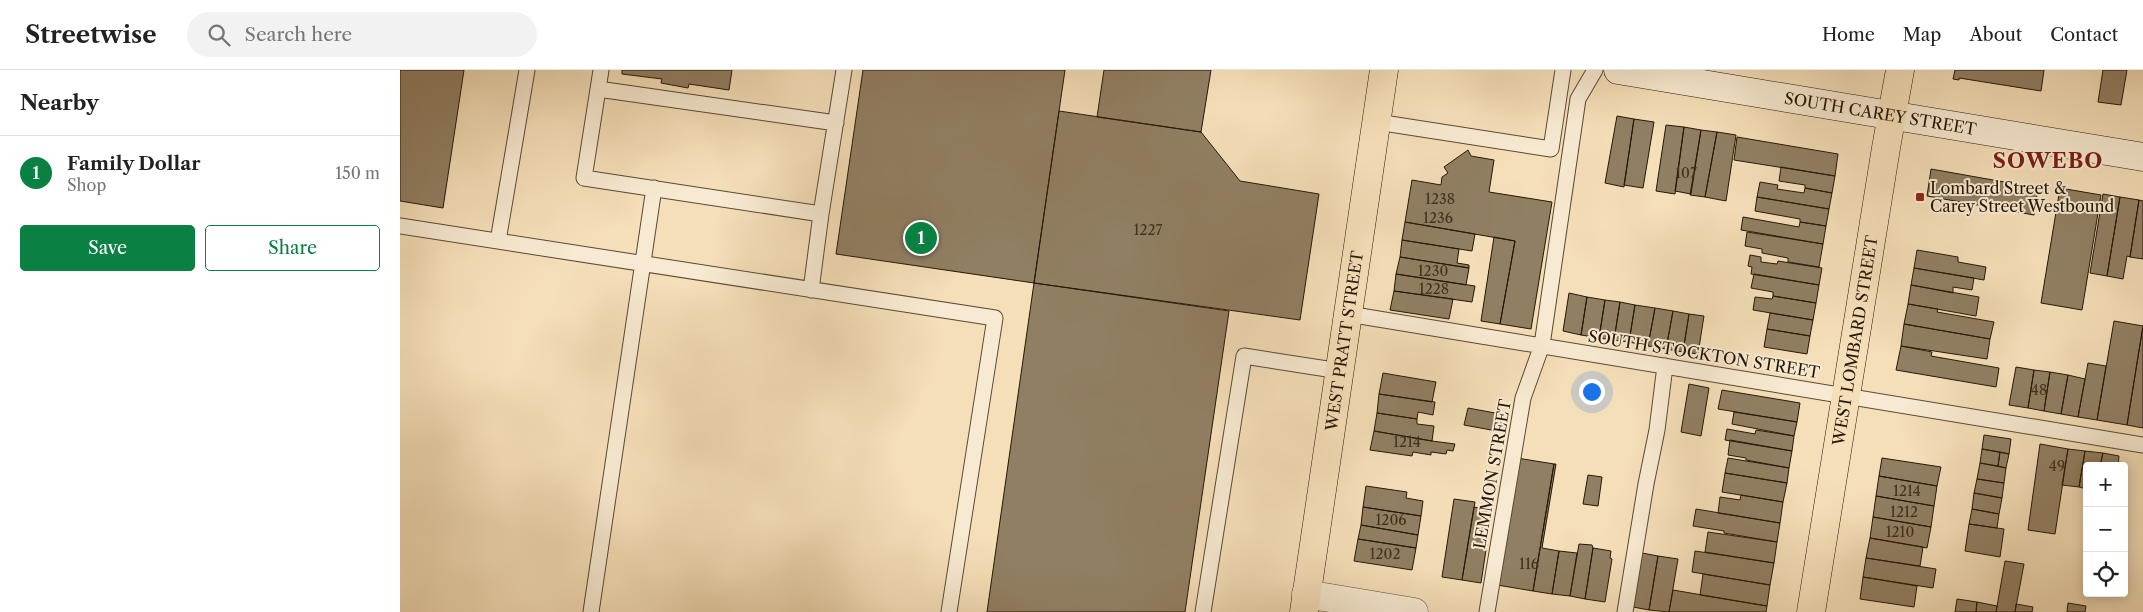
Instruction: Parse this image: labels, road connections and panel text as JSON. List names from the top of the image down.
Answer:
{
  "streets": {
    "main road": ["SOUTH CAREY STREET", "WEST PRATT STREET", "WEST LOMBARD STREET"],
    "lane": ["SOUTH STOCKTON STREET", "LEMMON STREET"]
  },
  "crossings": [
    ["SOUTH CAREY STREET", "WEST LOMBARD STREET"],
    ["WEST PRATT STREET", "SOUTH STOCKTON STREET"],
    ["WEST LOMBARD STREET", "SOUTH STOCKTON STREET"],
    ["SOUTH STOCKTON STREET", "LEMMON STREET"]
  ],
  "districts": ["SOWEBO"],
  "places": {
    "transit": ["Lombard Street & Carey Street Westbound"]
  },
  "house_numbers": [
    "107",
    "1238",
    "1236",
    "1227",
    "1230",
    "1228",
    "48",
    "1214",
    "49",
    "1214",
    "1212",
    "1206",
    "1210",
    "1202",
    "116"
  ],
  "page": {
    "header": "Streetwise",
    "search": "Search here",
    "nav": [
      "Home",
      "Map",
      "About",
      "Contact"
    ],
    "heading": "Nearby",
    "list": [
      {
        "mark": "1",
        "name": "Family Dollar",
        "note": "Shop",
        "value": "150 m"
      }
    ],
    "buttons": ["Save", "Share"],
    "pins": "1",
    "map_buttons": ["+", "−"]
  }
}
